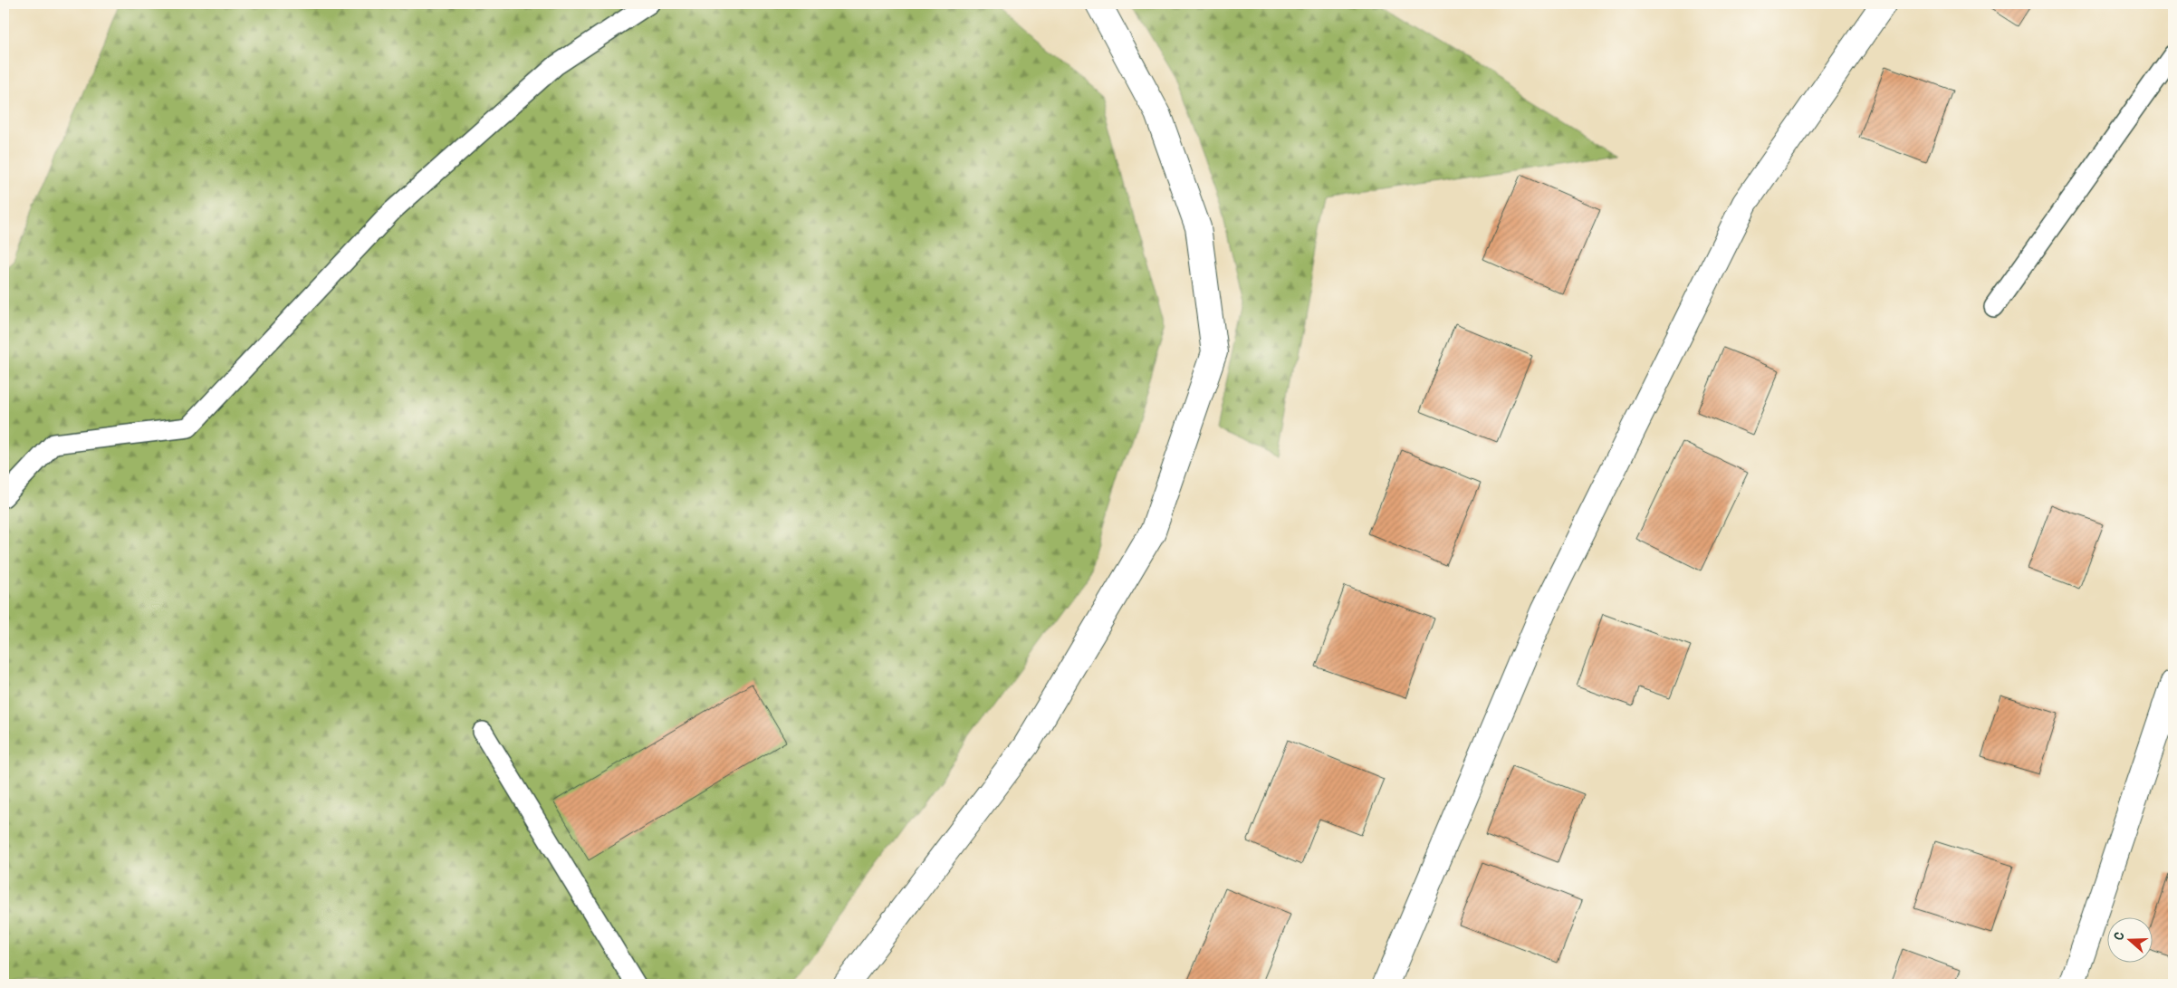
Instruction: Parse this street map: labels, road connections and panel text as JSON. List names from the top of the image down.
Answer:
{
  "north": "left"
}
